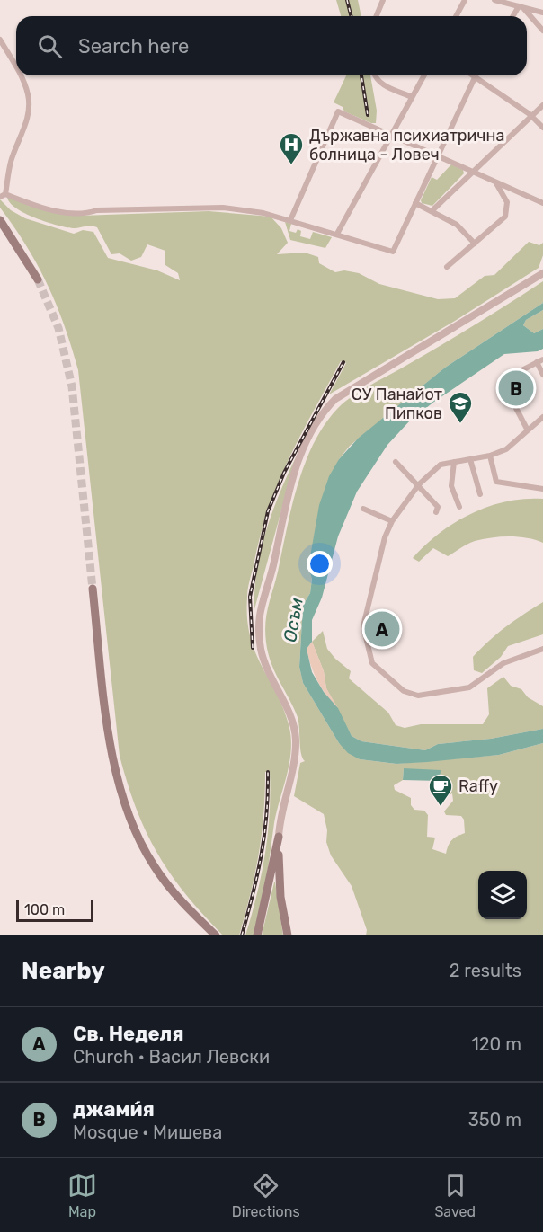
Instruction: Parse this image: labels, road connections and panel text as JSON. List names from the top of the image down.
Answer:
{
  "water": ["Осъм"],
  "places": {
    "hospital": ["Държавна психиатрична болница - Ловеч"],
    "school or university": ["СУ Панайот Пипков"],
    "cafe": ["Raffy"]
  },
  "scale_bar": "100 m",
  "page": {
    "search": "Search here",
    "pins": ["B", "A"],
    "scale": "100 m",
    "heading": ["Nearby", "2 results"],
    "list": [
      {
        "mark": "A",
        "name": "Св. Неделя",
        "note": "Church · Васил Левски",
        "value": "120 m"
      },
      {
        "mark": "B",
        "name": "джами́я",
        "note": "Mosque · Мишева",
        "value": "350 m"
      }
    ],
    "nav": ["Map", "Directions", "Saved"]
  }
}
